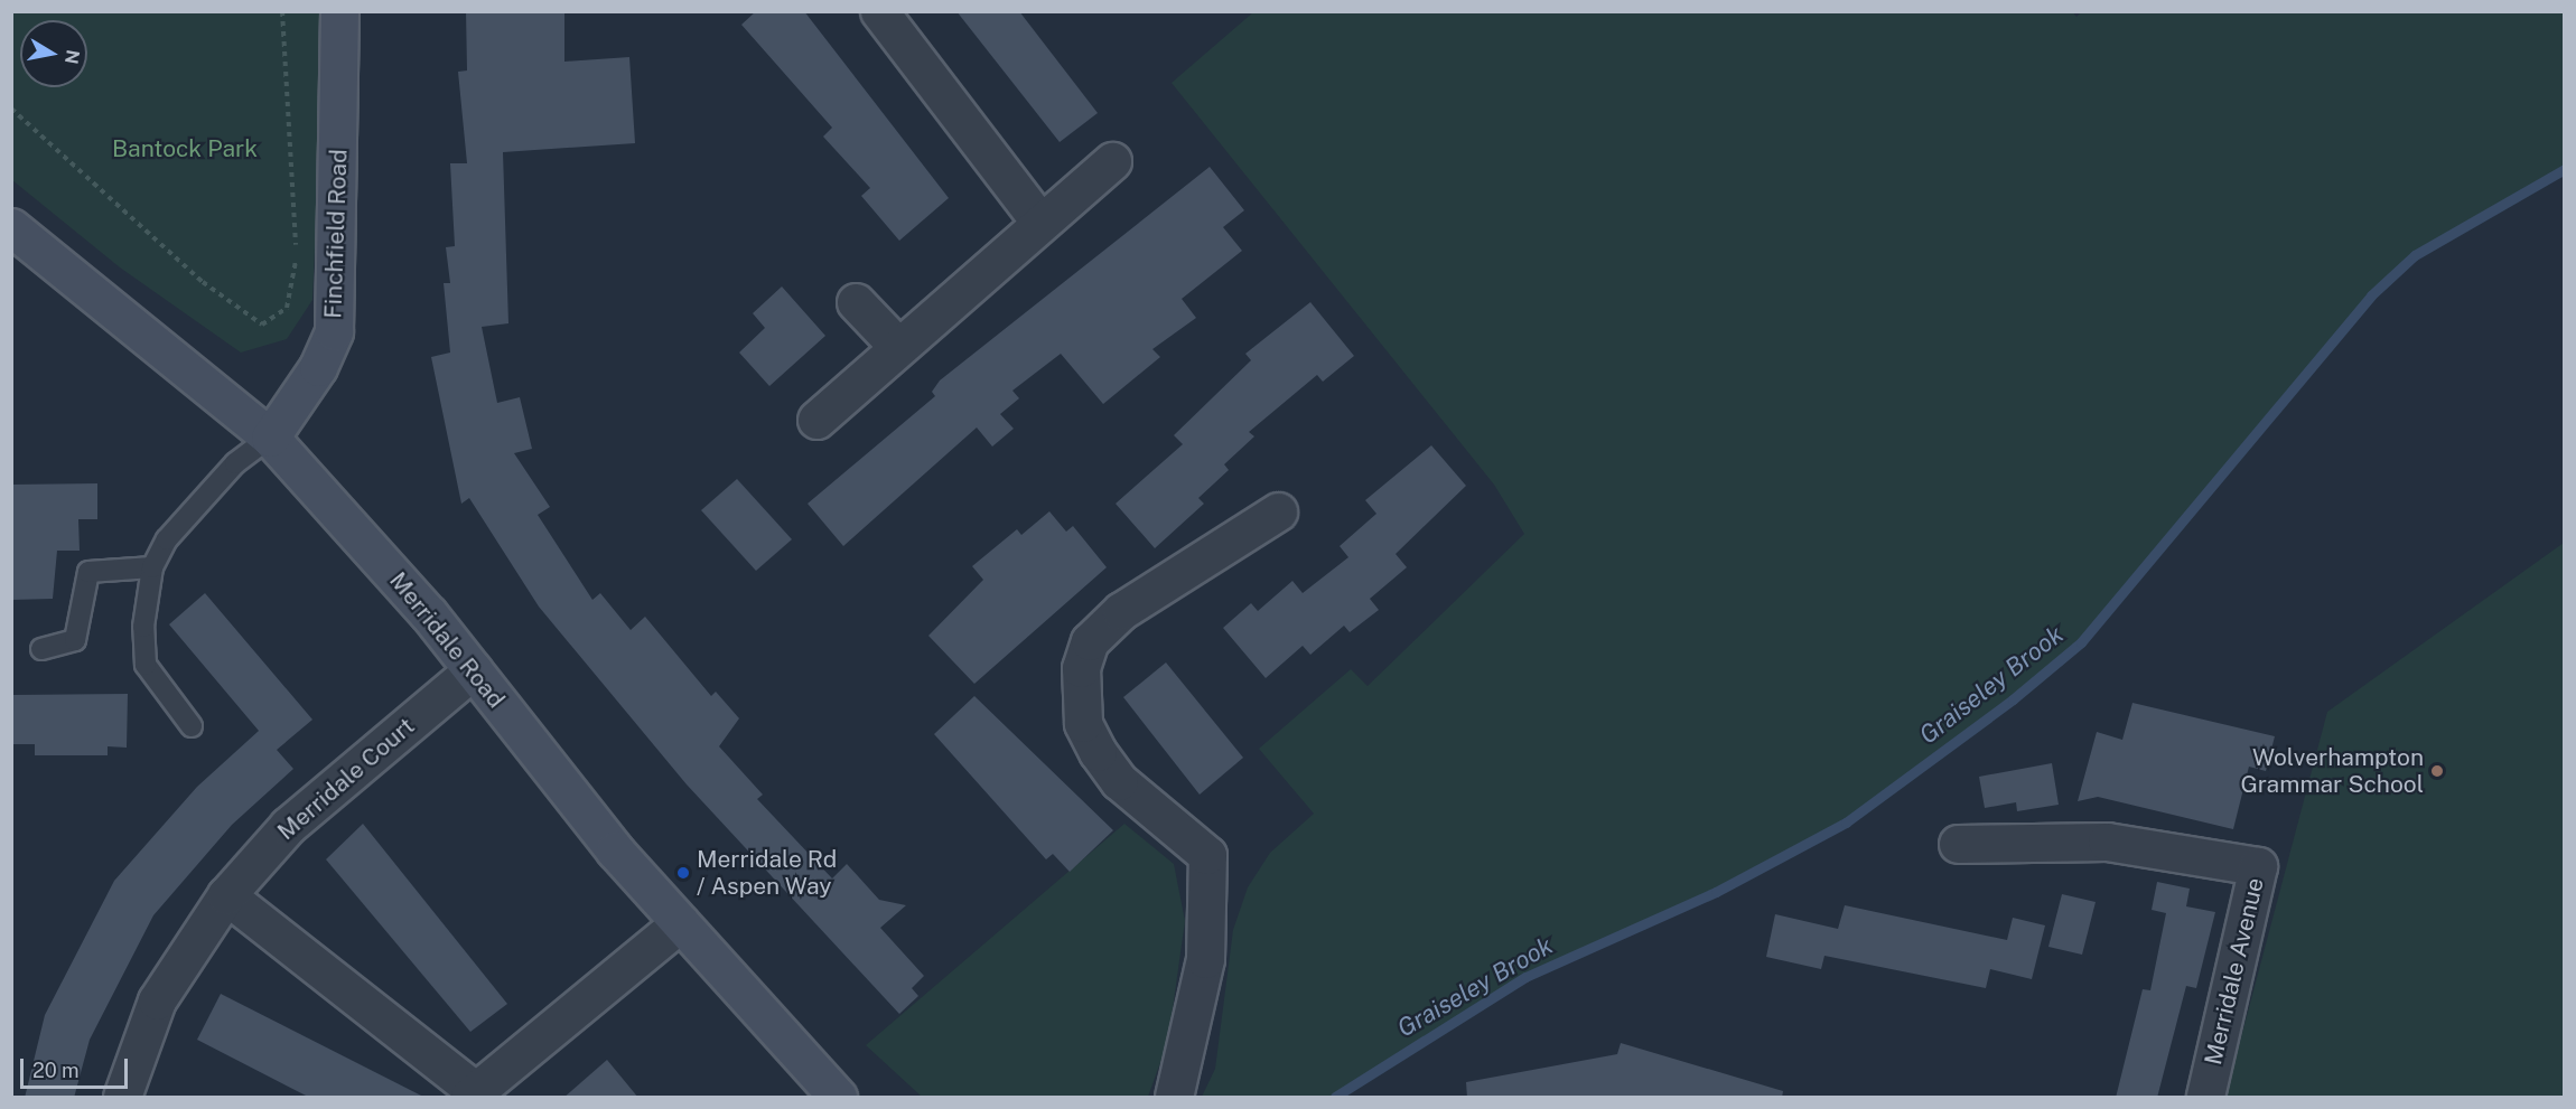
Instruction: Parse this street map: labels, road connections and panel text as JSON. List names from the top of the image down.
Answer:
{
  "streets": {
    "street": [
      "Finchfield Road",
      "Merridale Road",
      "Merridale Court",
      "Merridale Avenue"
    ]
  },
  "crossings": [
    ["Finchfield Road", "Merridale Road"],
    ["Merridale Road", "Merridale Court"]
  ],
  "water": ["Graiseley Brook"],
  "parks": ["Bantock Park"],
  "places": ["Wolverhampton Grammar School", "Merridale Rd / Aspen Way"],
  "scale_bar": "20 m",
  "north": "right"
}
